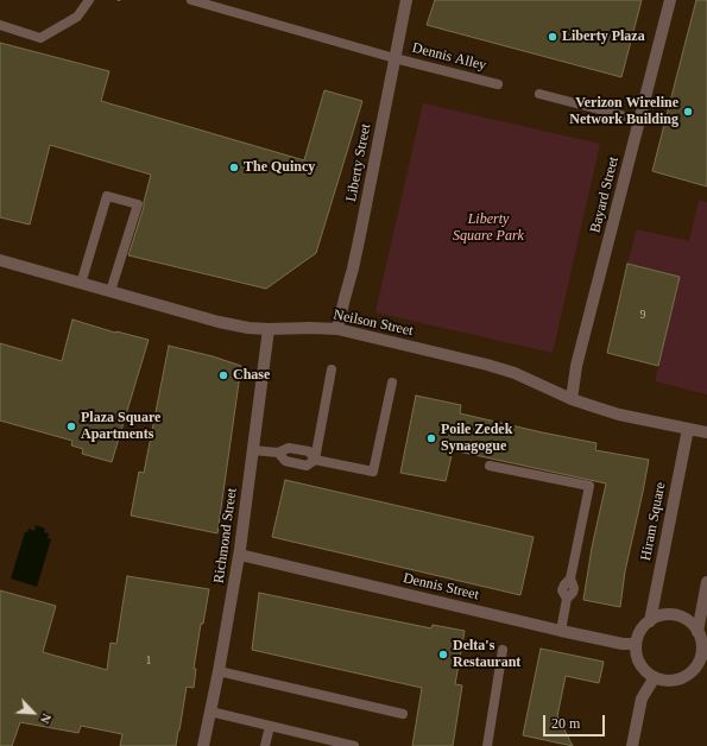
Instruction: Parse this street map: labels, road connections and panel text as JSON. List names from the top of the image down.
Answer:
{
  "streets": {
    "street": [
      "Liberty Street",
      "Bayard Street",
      "Neilson Street",
      "Hiram Square",
      "Richmond Street",
      "Dennis Street"
    ],
    "lane": ["Dennis Alley"]
  },
  "crossings": [
    ["Dennis Alley", "Liberty Street"],
    ["Liberty Street", "Neilson Street"],
    ["Bayard Street", "Neilson Street"],
    ["Neilson Street", "Hiram Square"],
    ["Neilson Street", "Richmond Street"],
    ["Hiram Square", "Dennis Street"],
    ["Richmond Street", "Dennis Street"]
  ],
  "parks": ["Liberty Square Park"],
  "places": [
    "Liberty Plaza",
    "Verizon Wireline Network Building",
    "The Quincy",
    "Chase",
    "Plaza Square Apartments",
    "Poile Zedek Synagogue",
    "Delta's Restaurant"
  ],
  "house_numbers": ["9", "1"],
  "scale_bar": "20 m",
  "north": "bottom right"
}
